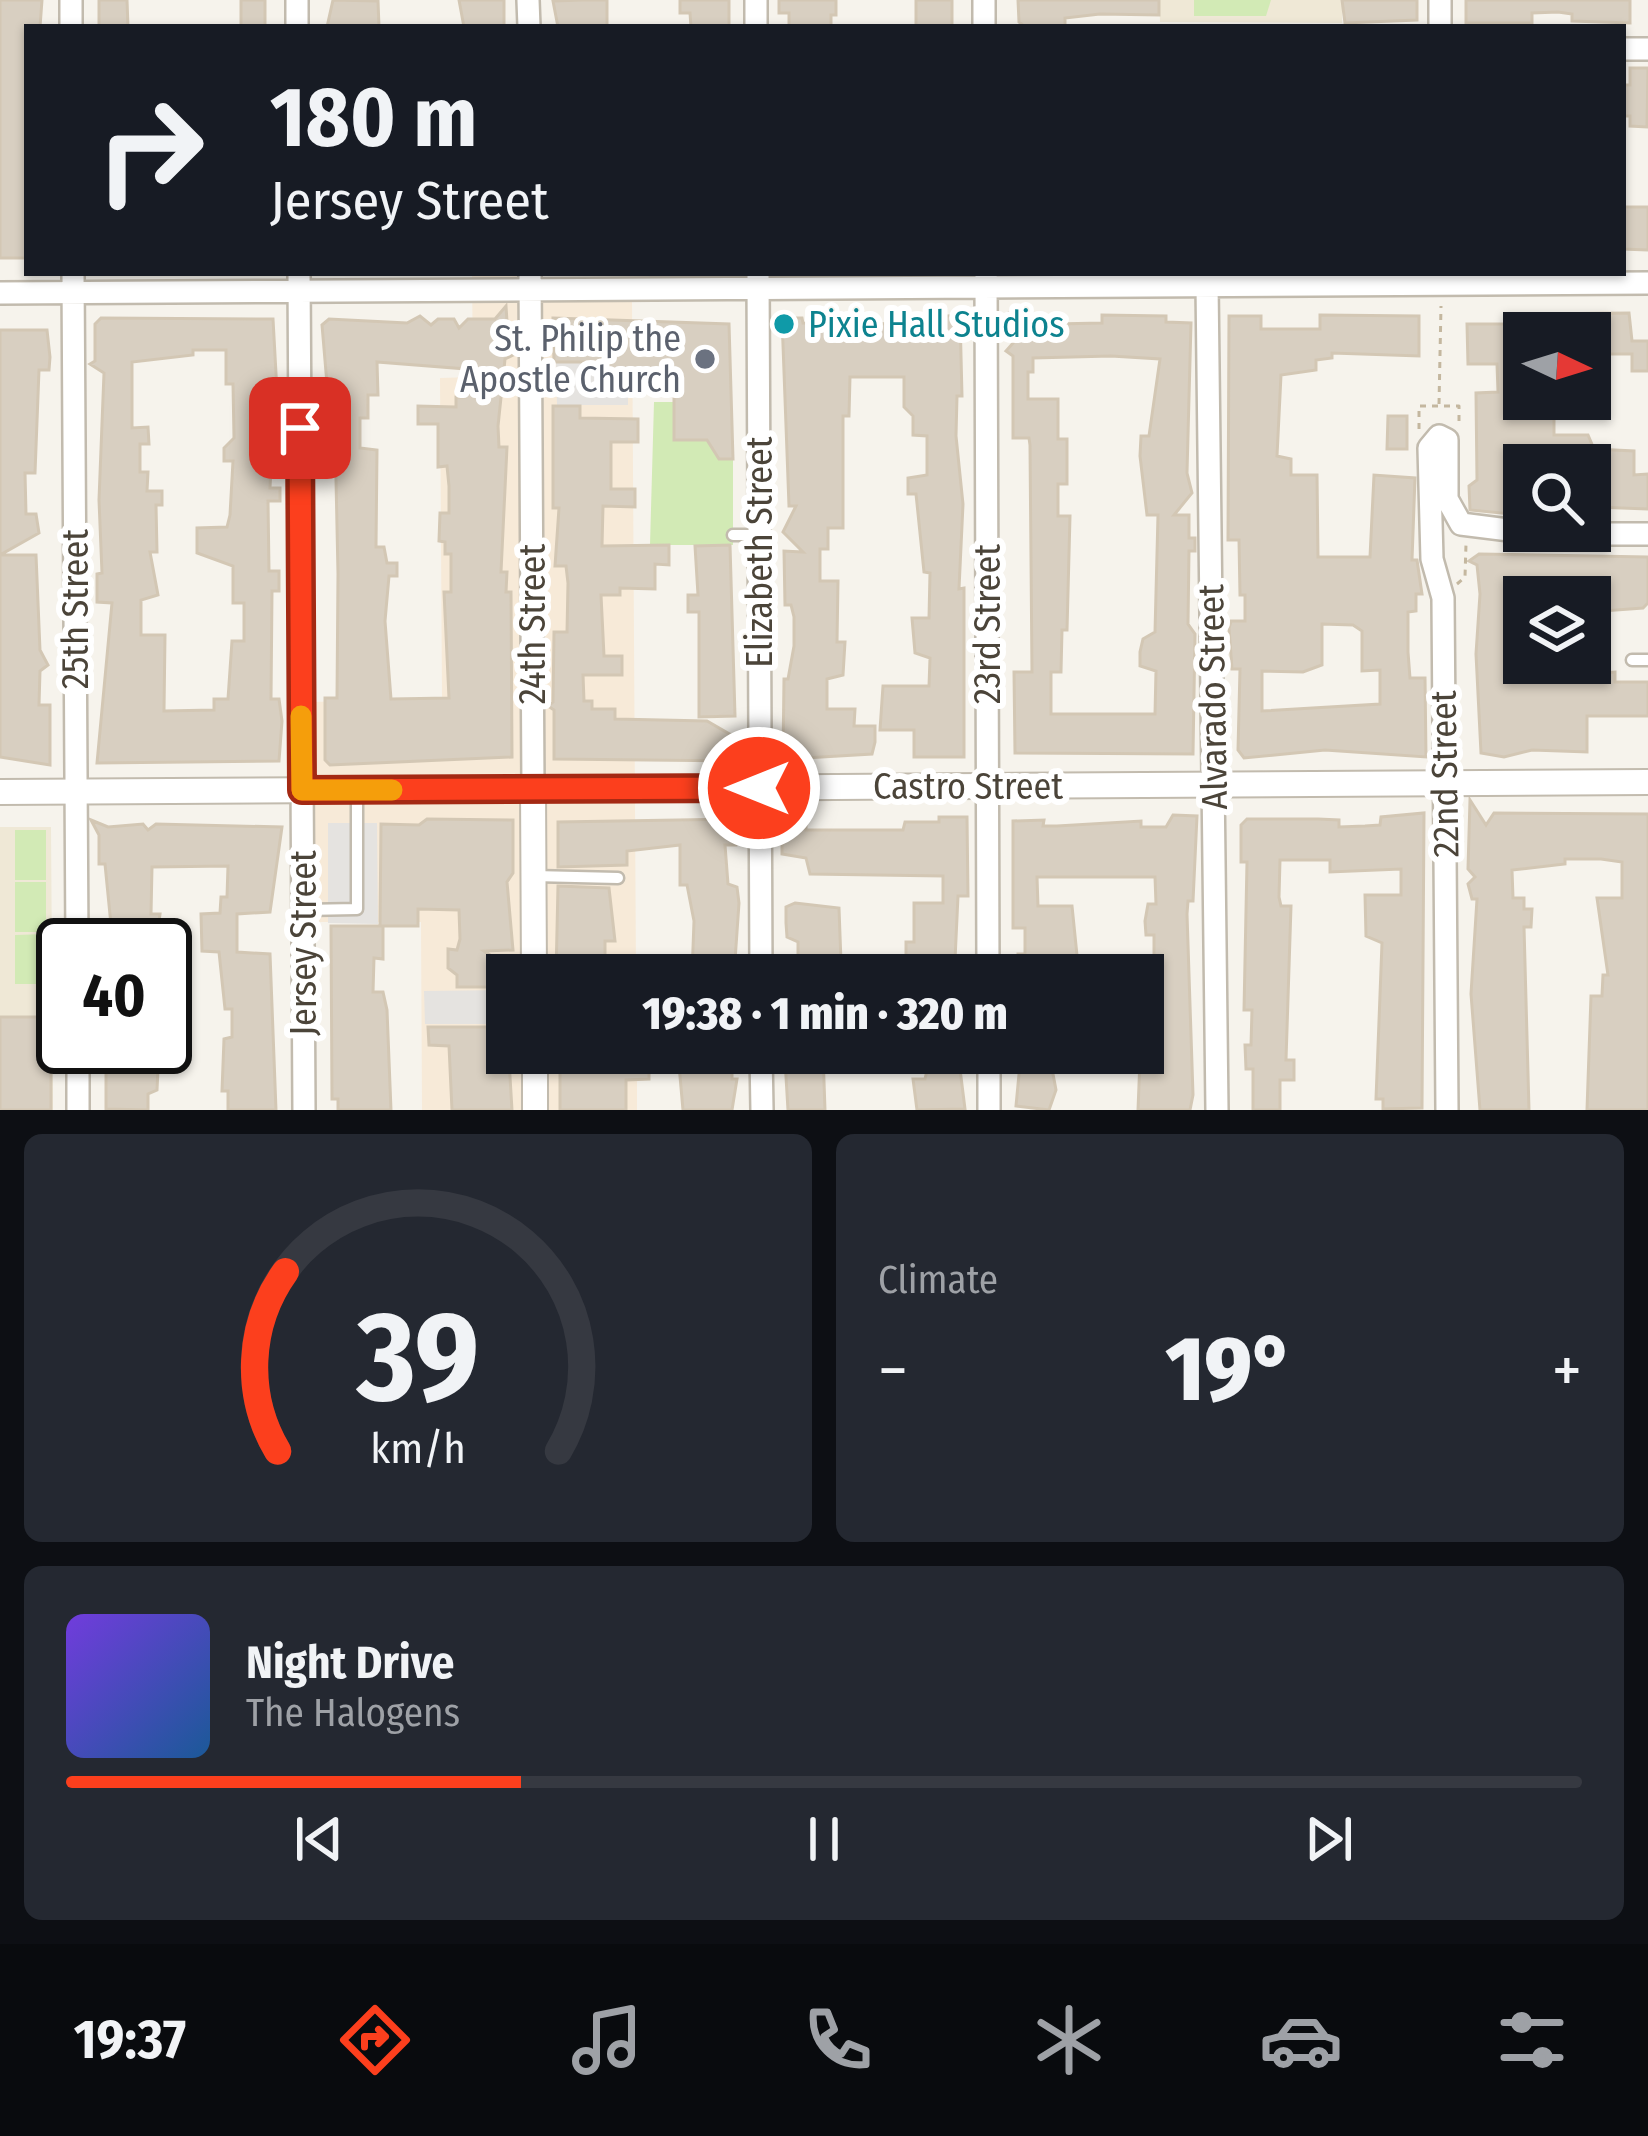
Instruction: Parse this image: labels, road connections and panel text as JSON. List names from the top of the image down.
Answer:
{
  "streets": {
    "street": [
      "Elizabeth Street",
      "25th Street",
      "24th Street",
      "23rd Street",
      "Alvarado Street",
      "22nd Street",
      "Castro Street",
      "Jersey Street"
    ]
  },
  "crossings": [
    ["Elizabeth Street", "Castro Street"],
    ["25th Street", "Castro Street"],
    ["24th Street", "Castro Street"],
    ["23rd Street", "Castro Street"],
    ["Alvarado Street", "Castro Street"],
    ["22nd Street", "Castro Street"],
    ["Castro Street", "Jersey Street"]
  ],
  "places": ["Pixie Hall Studios", "St. Philip the Apostle Church"],
  "north": "right",
  "page": {
    "turn": ["180 m", "Jersey Street"],
    "limit": "40",
    "trip": "19:38 · 1 min · 320 m",
    "tile": "Climate",
    "heat": ["−", "19°", "+"],
    "song": ["Night Drive", "The Halogens"],
    "tabs": "19:37",
    "gauge": ["39", "km/h"]
  }
}
